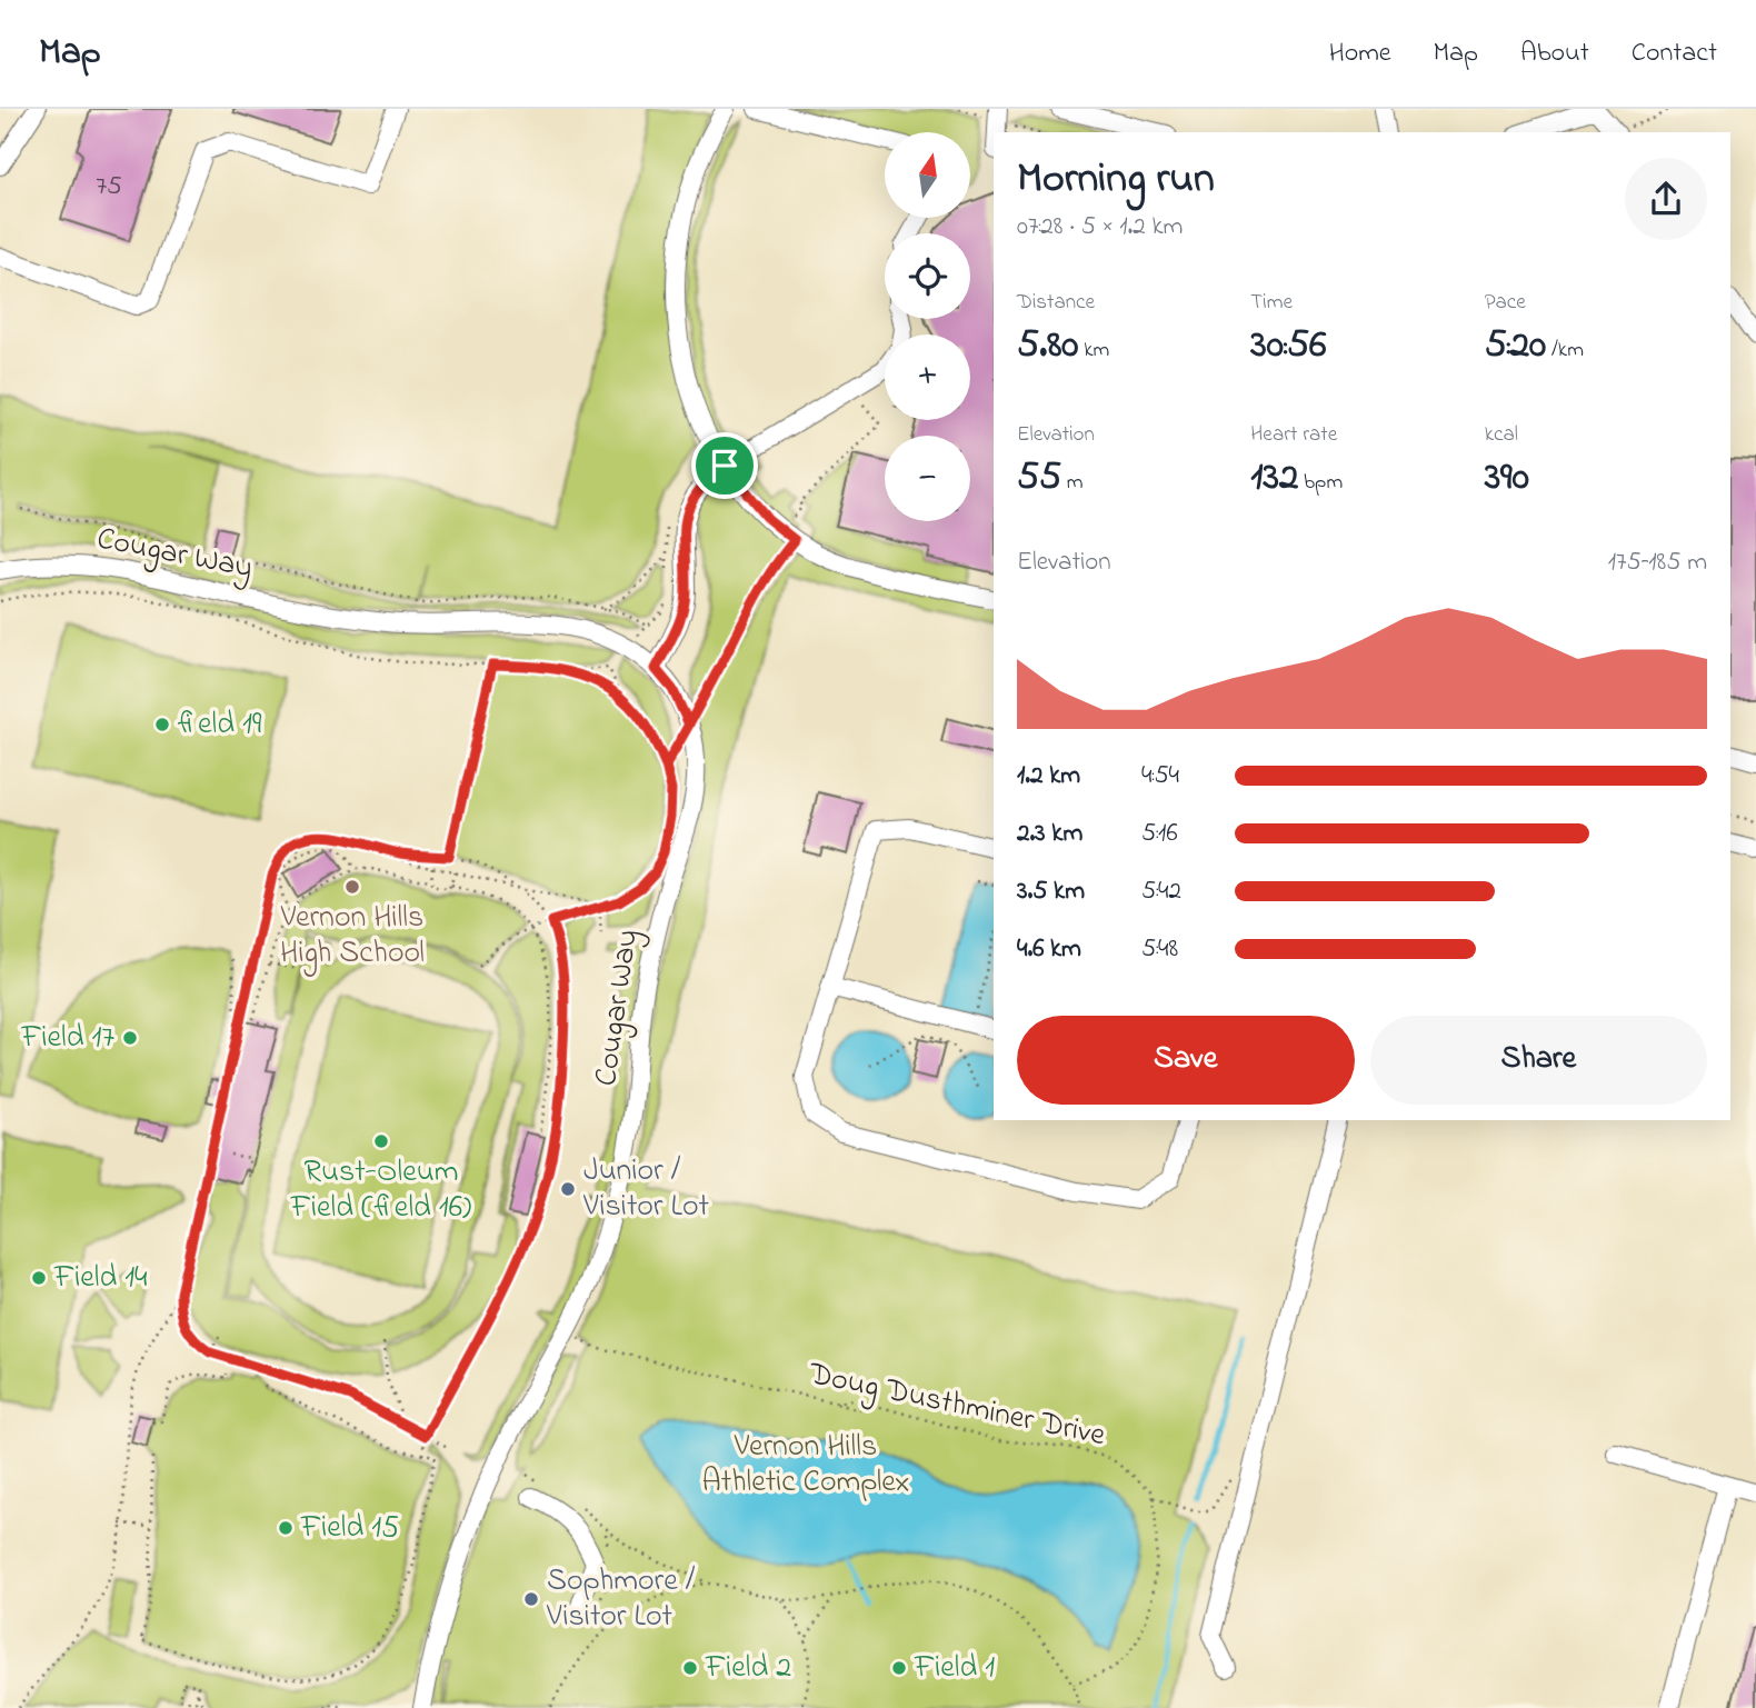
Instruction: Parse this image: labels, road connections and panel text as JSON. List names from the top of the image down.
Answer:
{
  "streets": {
    "street": ["Cougar Way"],
    "path": ["Doug Dusthminer Drive"]
  },
  "crossings": [
    ["Cougar Way", "Doug Dusthminer Drive"]
  ],
  "parks": ["Vernon Hills Athletic Complex"],
  "places": [
    "field 19",
    "Vernon Hills High School",
    "Field 17",
    "Rust-Oleum Field (field 16)",
    "Junior / Visitor Lot",
    "Field 14",
    "Field 15",
    "Sophmore / Visitor Lot",
    "Field 2",
    "Field 1"
  ],
  "house_numbers": ["75"],
  "north": "top",
  "page": {
    "header": "Map",
    "nav": [
      "Home",
      "Map",
      "About",
      "Contact"
    ],
    "map_buttons": ["+", "−"],
    "heading": ["Morning run", "07:28 · 5 × 1.2 km"],
    "stats": [
      ["Distance", "5.80 km"],
      ["Time", "30:56"],
      ["Pace", "5:20 /km"],
      ["Elevation", "55 m"],
      ["Heart rate", "132 bpm"],
      ["kcal", "390"]
    ],
    "chart": ["Elevation", "175–185 m"],
    "list": [
      {
        "name": "1.2 km",
        "note": "4:54"
      },
      {
        "name": "2.3 km",
        "note": "5:16"
      },
      {
        "name": "3.5 km",
        "note": "5:42"
      },
      {
        "name": "4.6 km",
        "note": "5:48"
      }
    ],
    "buttons": ["Save", "Share"]
  }
}
